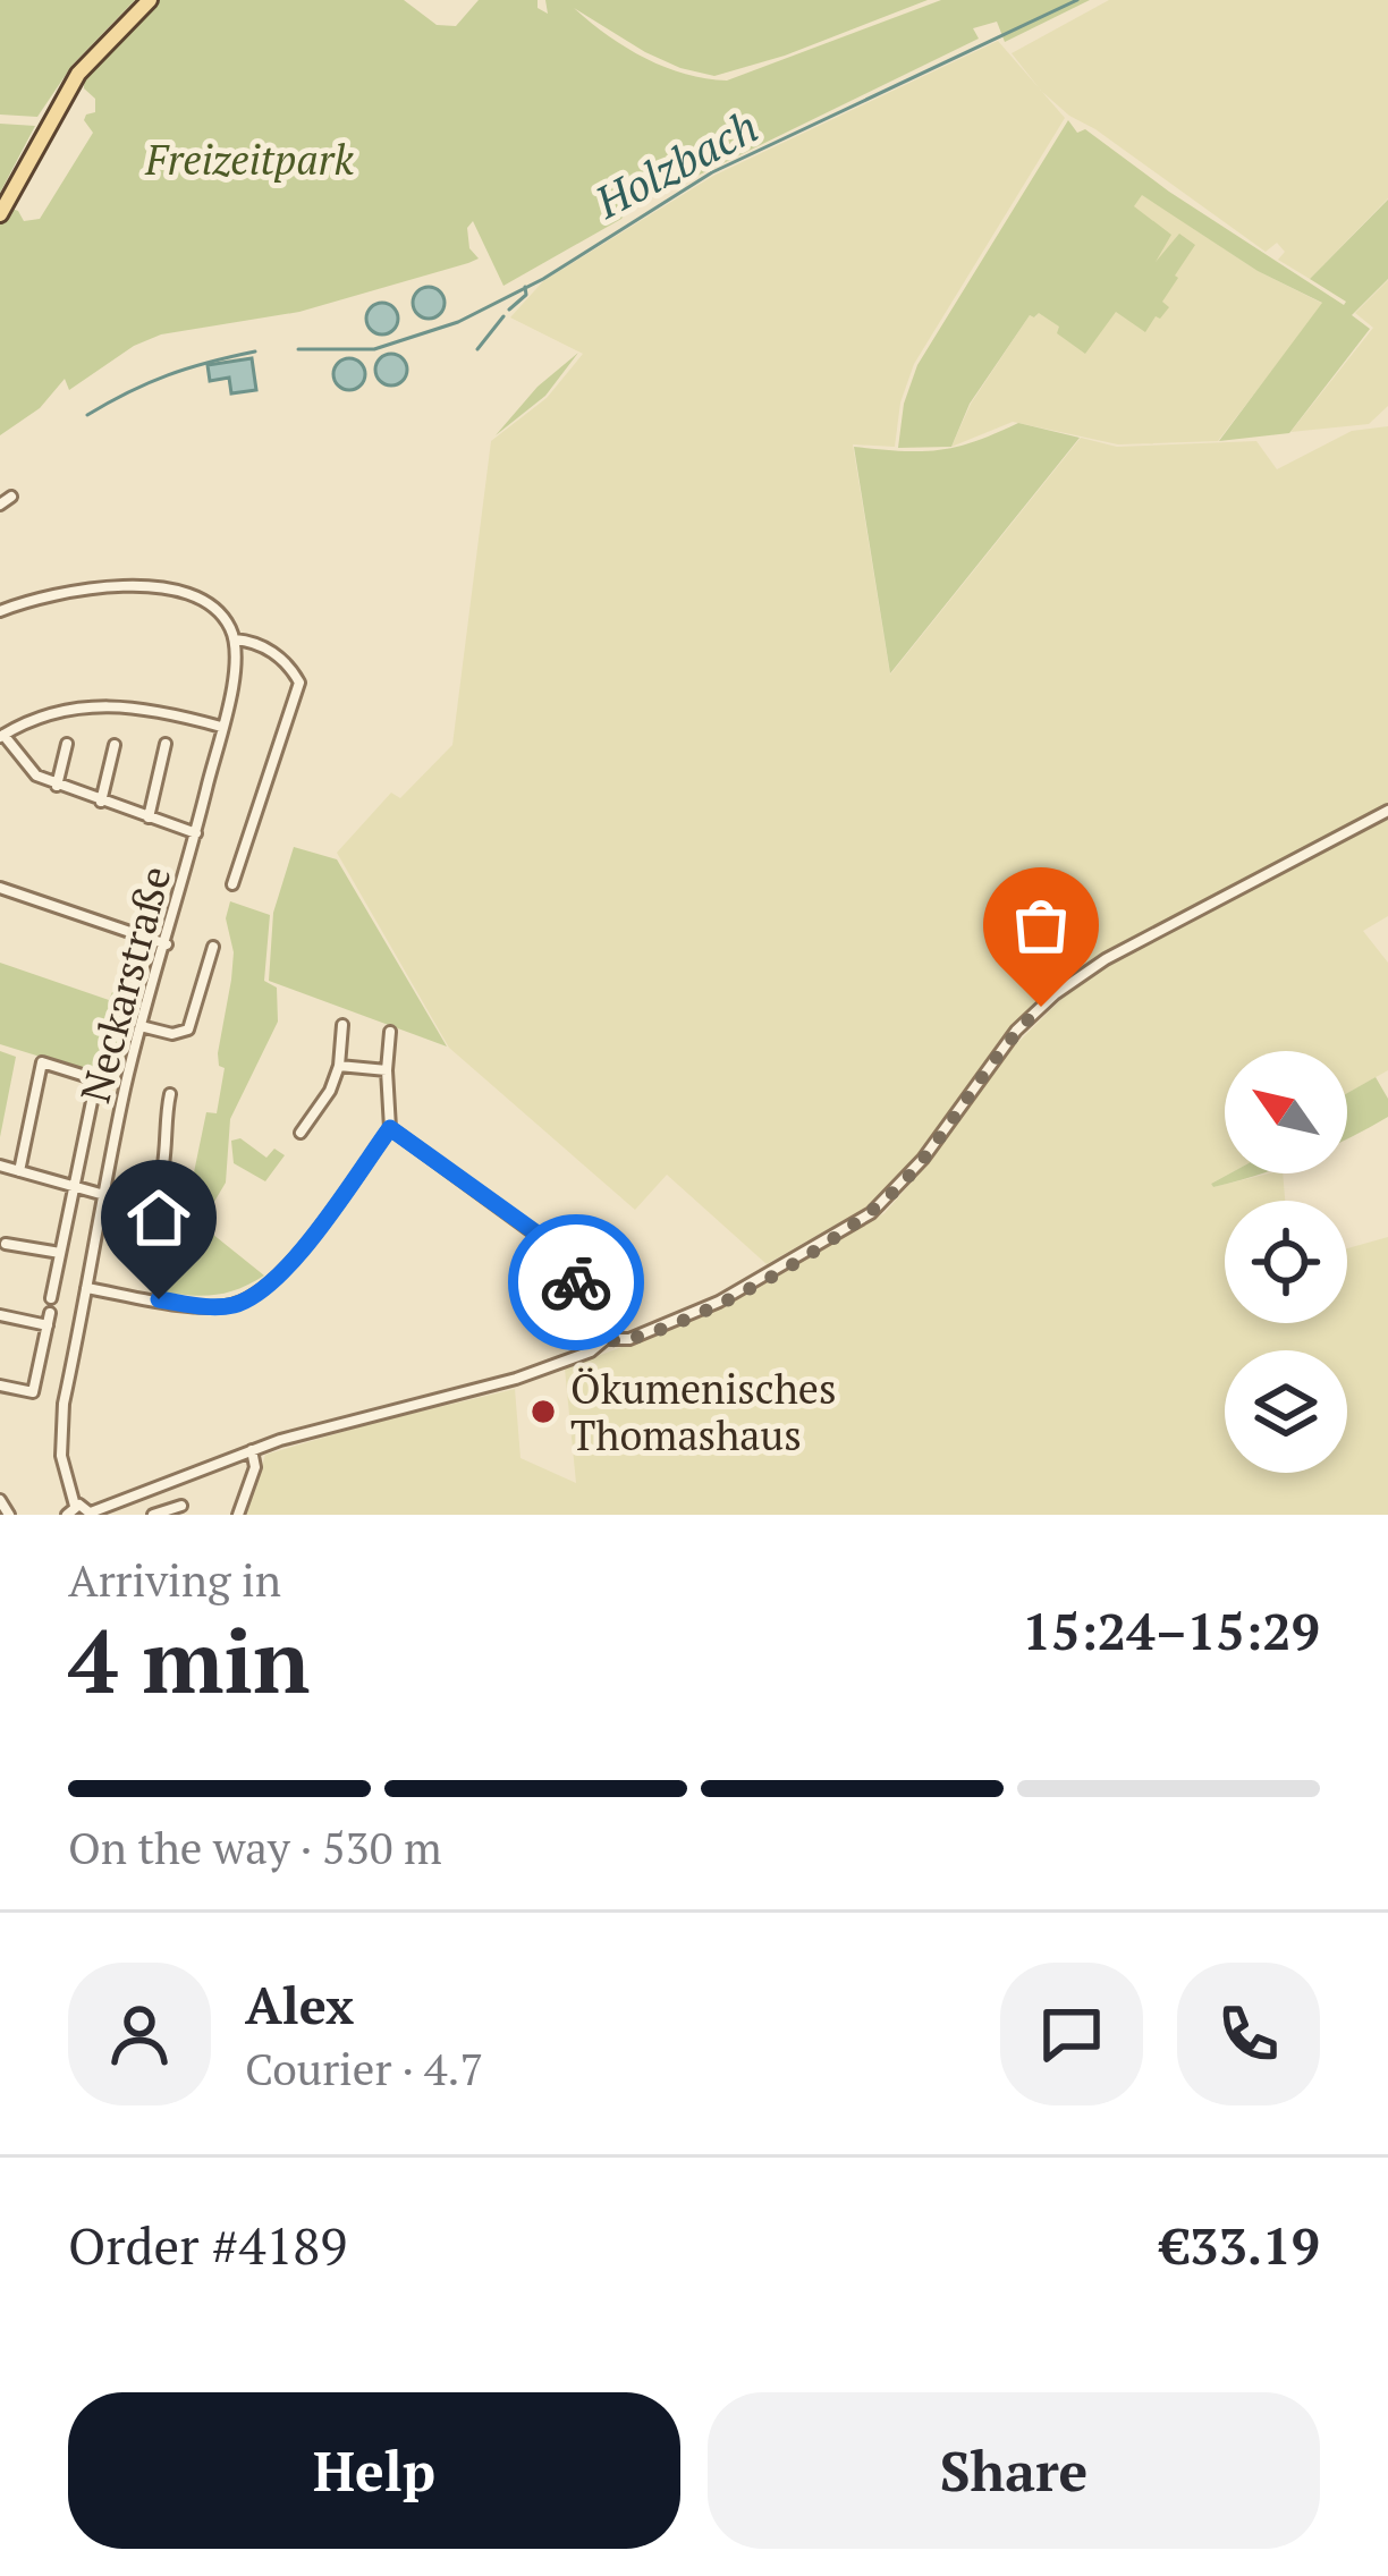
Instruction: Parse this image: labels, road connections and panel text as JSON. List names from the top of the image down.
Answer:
{
  "streets": {
    "street": ["Neckarstraße"]
  },
  "water": ["Holzbach"],
  "parks": ["Freizeitpark"],
  "places": ["Ökumenisches Thomashaus"],
  "north": "top left",
  "page": {
    "heading": ["4 min", "Arriving in", "15:24–15:29"],
    "panel": [
      "Alex",
      "Courier · 4.7",
      "Order #4189",
      "€33.19"
    ],
    "bar": "On the way · 530 m",
    "buttons": ["Help", "Share"]
  }
}
